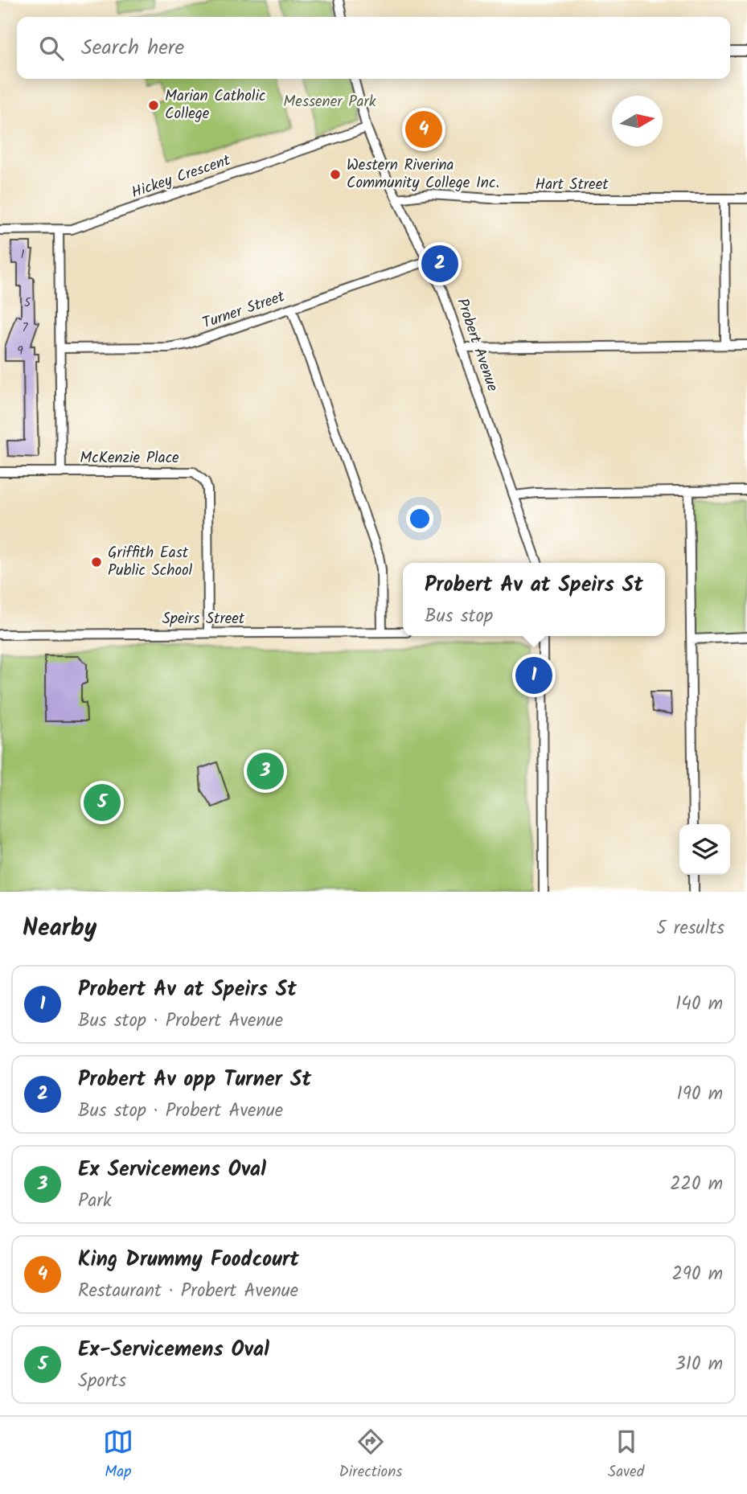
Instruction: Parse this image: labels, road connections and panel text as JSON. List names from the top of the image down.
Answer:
{
  "streets": {
    "street": [
      "Hickey Crescent",
      "Hart Street",
      "Turner Street",
      "Probert Avenue",
      "McKenzie Place",
      "Speirs Street"
    ]
  },
  "crossings": [
    ["Hickey Crescent", "Probert Avenue"],
    ["Hart Street", "Probert Avenue"],
    ["Turner Street", "Probert Avenue"],
    ["McKenzie Place", "Speirs Street"]
  ],
  "parks": ["Messener Park"],
  "places": ["Marian Catholic College", "Western Riverina Community College Inc.", "Griffith East Public School"],
  "house_numbers": [
    "1",
    "5",
    "7",
    "9"
  ],
  "north": "right",
  "page": {
    "search": "Search here",
    "pins": [
      "4",
      "2",
      "1",
      "3",
      "5"
    ],
    "popup": ["Probert Av at Speirs St", "Bus stop"],
    "heading": ["Nearby", "5 results"],
    "list": [
      {
        "mark": "1",
        "name": "Probert Av at Speirs St",
        "note": "Bus stop · Probert Avenue",
        "value": "140 m"
      },
      {
        "mark": "2",
        "name": "Probert Av opp Turner St",
        "note": "Bus stop · Probert Avenue",
        "value": "190 m"
      },
      {
        "mark": "3",
        "name": "Ex Servicemens Oval",
        "note": "Park",
        "value": "220 m"
      },
      {
        "mark": "4",
        "name": "King Drummy Foodcourt",
        "note": "Restaurant · Probert Avenue",
        "value": "290 m"
      },
      {
        "mark": "5",
        "name": "Ex-Servicemens Oval",
        "note": "Sports",
        "value": "310 m"
      }
    ],
    "nav": ["Map", "Directions", "Saved"]
  }
}
